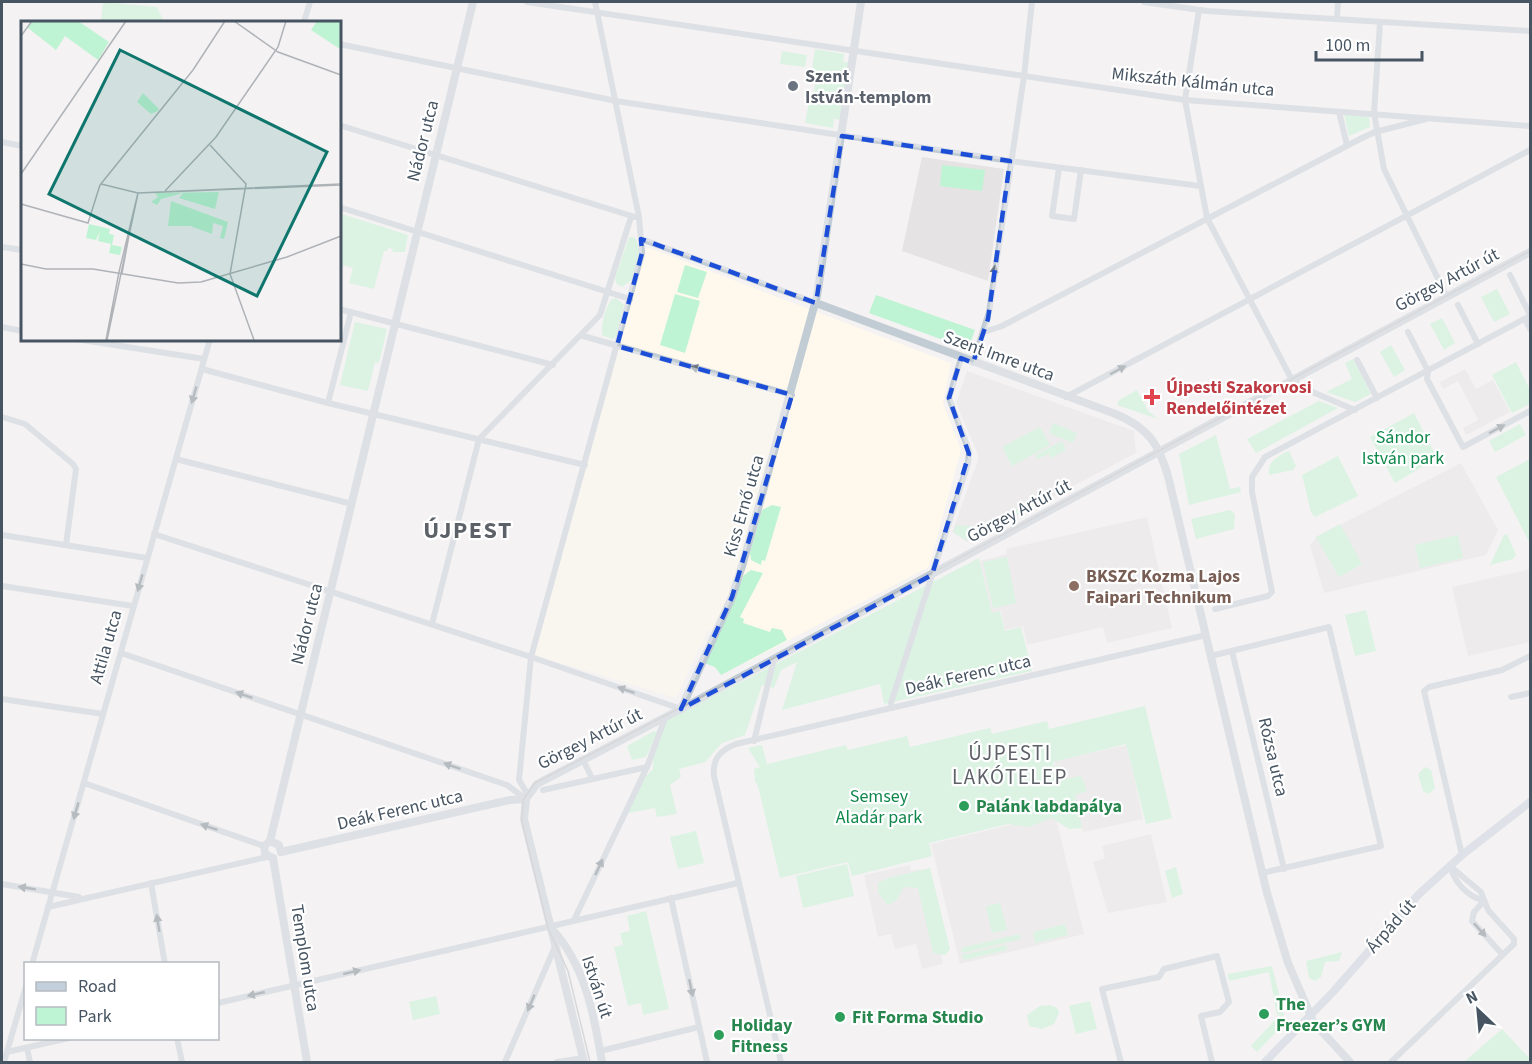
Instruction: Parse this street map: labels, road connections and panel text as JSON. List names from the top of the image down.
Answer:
{
  "streets": {
    "main road": ["Árpád út"],
    "street": [
      "Mikszáth Kálmán utca",
      "Nádor utca",
      "Görgey Artúr út",
      "Szent Imre utca",
      "Kiss Ernő utca",
      "Attila utca",
      "Deák Ferenc utca",
      "Rózsa utca",
      "Templom utca",
      "István út"
    ]
  },
  "crossings": [
    ["Mikszáth Kálmán utca", "Kiss Ernő utca"],
    ["Nádor utca", "Templom utca"],
    ["Görgey Artúr út", "Szent Imre utca"],
    ["Görgey Artúr út", "Kiss Ernő utca"],
    ["Görgey Artúr út", "Deák Ferenc utca"],
    ["Görgey Artúr út", "Rózsa utca"],
    ["Görgey Artúr út", "István út"],
    ["Szent Imre utca", "Kiss Ernő utca"],
    ["Szent Imre utca", "Rózsa utca"],
    ["Deák Ferenc utca", "Rózsa utca"],
    ["Deák Ferenc utca", "István út"],
    ["Rózsa utca", "Árpád út"]
  ],
  "one_way": ["Attila utca"],
  "districts": ["ÚJPEST", "ÚJPESTI LAKÓTELEP"],
  "parks": ["Sándor István park", "Semsey Aladár park"],
  "places": {
    "other": [
      "Szent István-templom",
      "BKSZC Kozma Lajos Faipari Technikum",
      "Palánk labdapálya",
      "The Freezer’s GYM",
      "Fit Forma Studio",
      "Holiday Fitness"
    ],
    "health": ["Újpesti Szakorvosi Rendelőintézet"]
  },
  "legend": ["Road", "Park"],
  "scale_bar": "100 m",
  "north": "top left"
}
